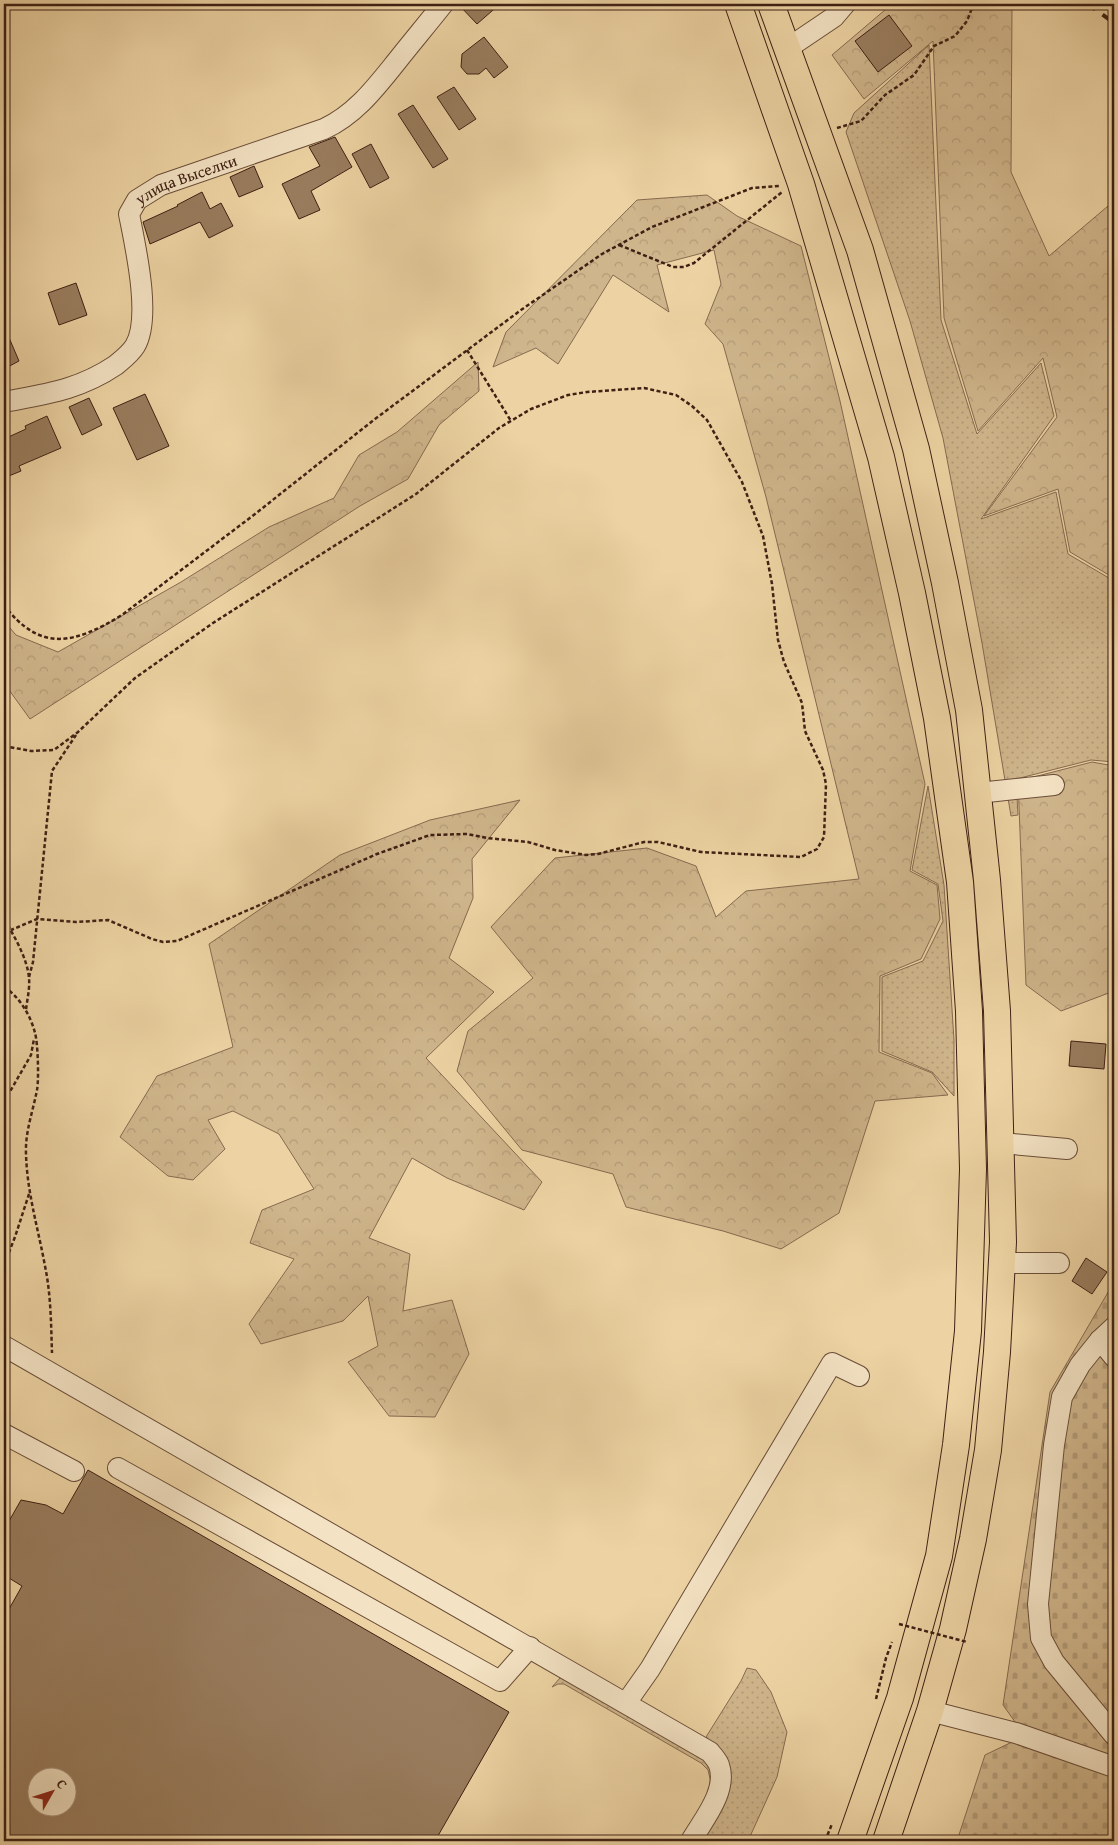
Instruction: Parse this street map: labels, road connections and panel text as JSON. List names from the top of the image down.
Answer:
{
  "streets": {
    "street": ["улица Выселки"]
  },
  "north": "top right"
}
